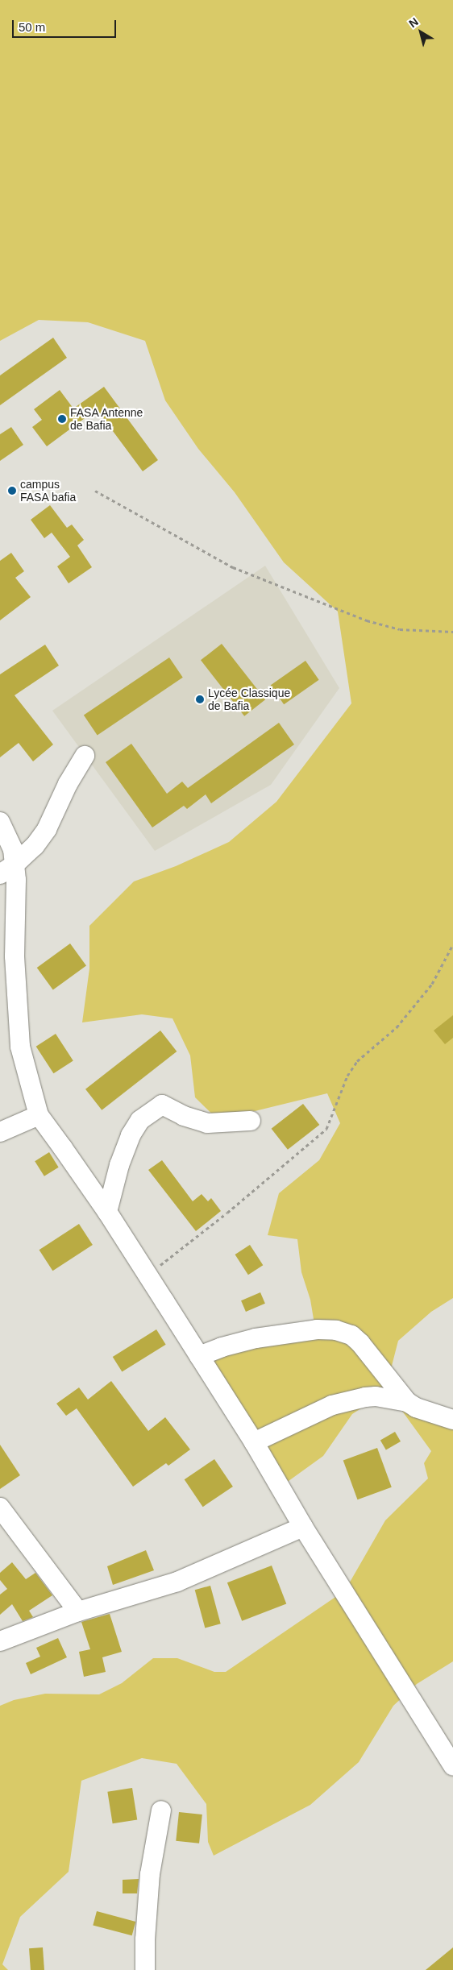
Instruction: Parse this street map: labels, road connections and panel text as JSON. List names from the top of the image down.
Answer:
{
  "places": ["FASA Antenne de Bafia", "campus FASA bafia", "Lycée Classique de Bafia"],
  "scale_bar": "50 m",
  "north": "top left"
}
